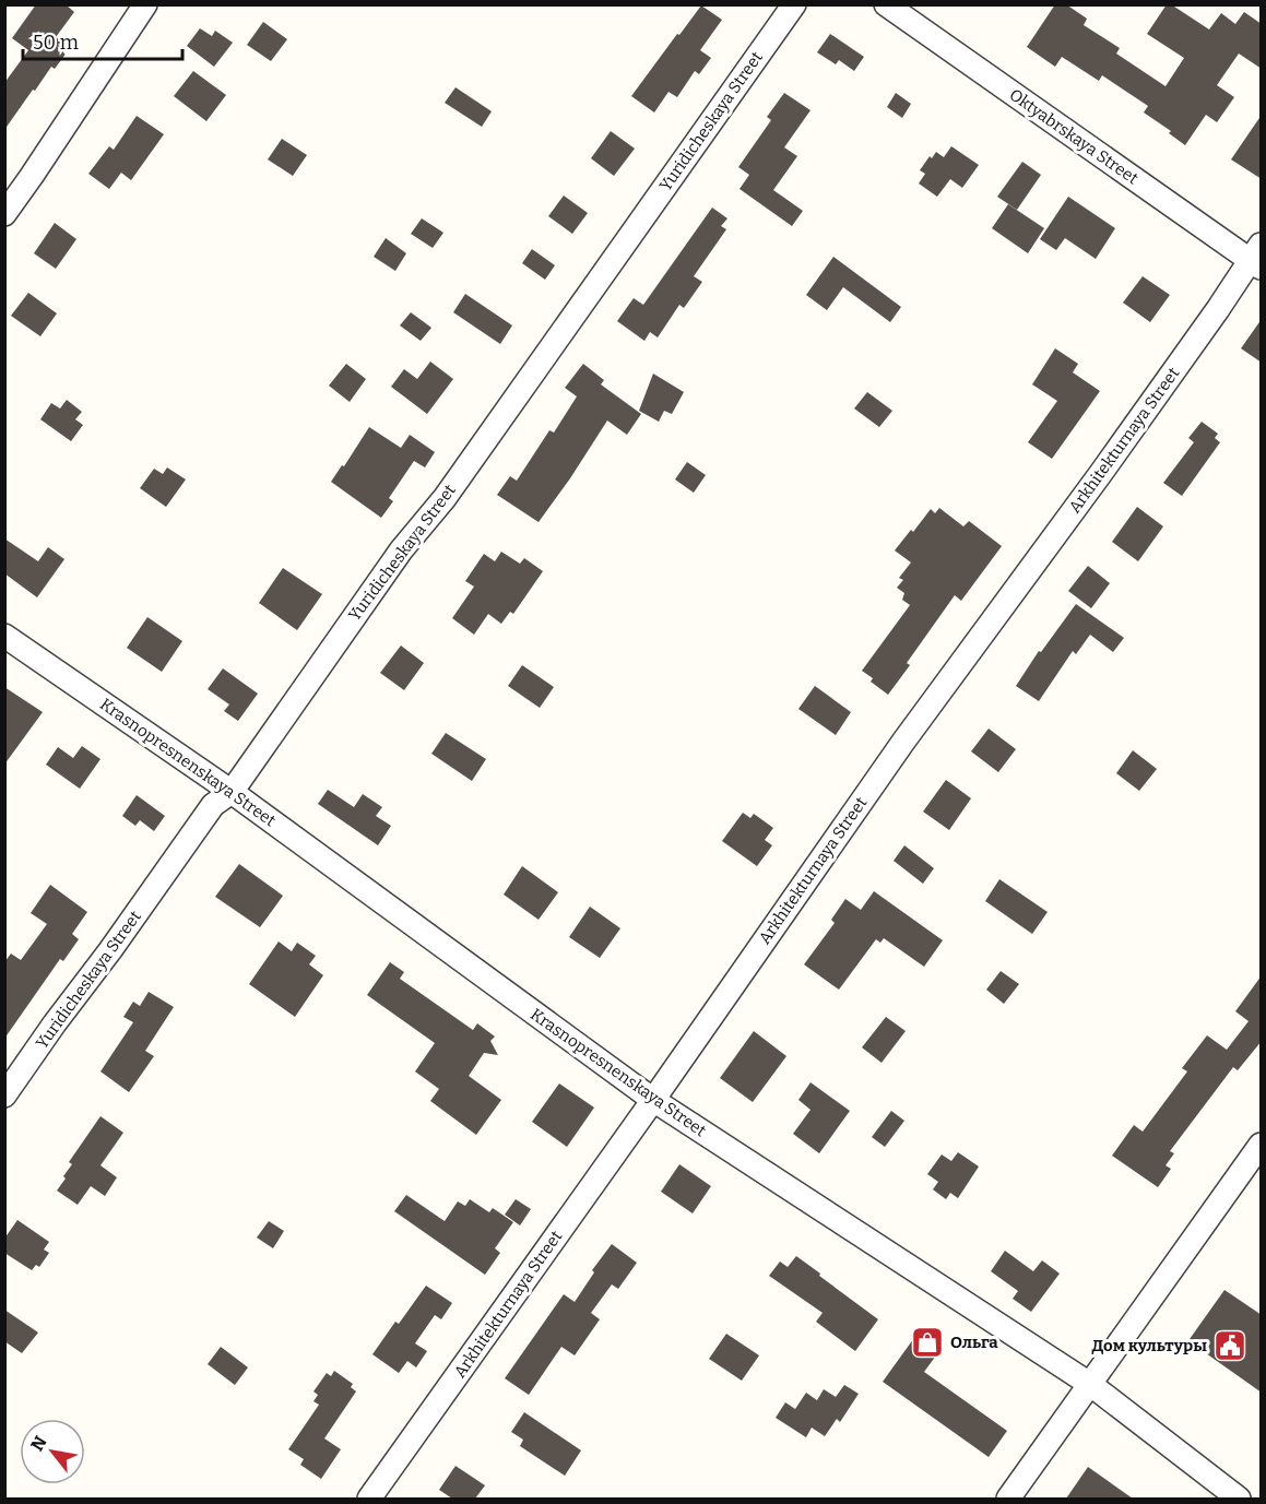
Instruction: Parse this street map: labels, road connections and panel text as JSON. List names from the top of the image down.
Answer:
{
  "streets": {
    "street": [
      "Yuridicheskaya Street",
      "Oktyabrskaya Street",
      "Arkhitekturnaya Street",
      "Krasnopresnenskaya Street"
    ]
  },
  "crossings": [
    ["Yuridicheskaya Street", "Krasnopresnenskaya Street"],
    ["Oktyabrskaya Street", "Arkhitekturnaya Street"],
    ["Arkhitekturnaya Street", "Krasnopresnenskaya Street"]
  ],
  "places": {
    "shop": ["Ольга"],
    "public building": ["Дом культуры"]
  },
  "scale_bar": "50 m",
  "north": "top left"
}
